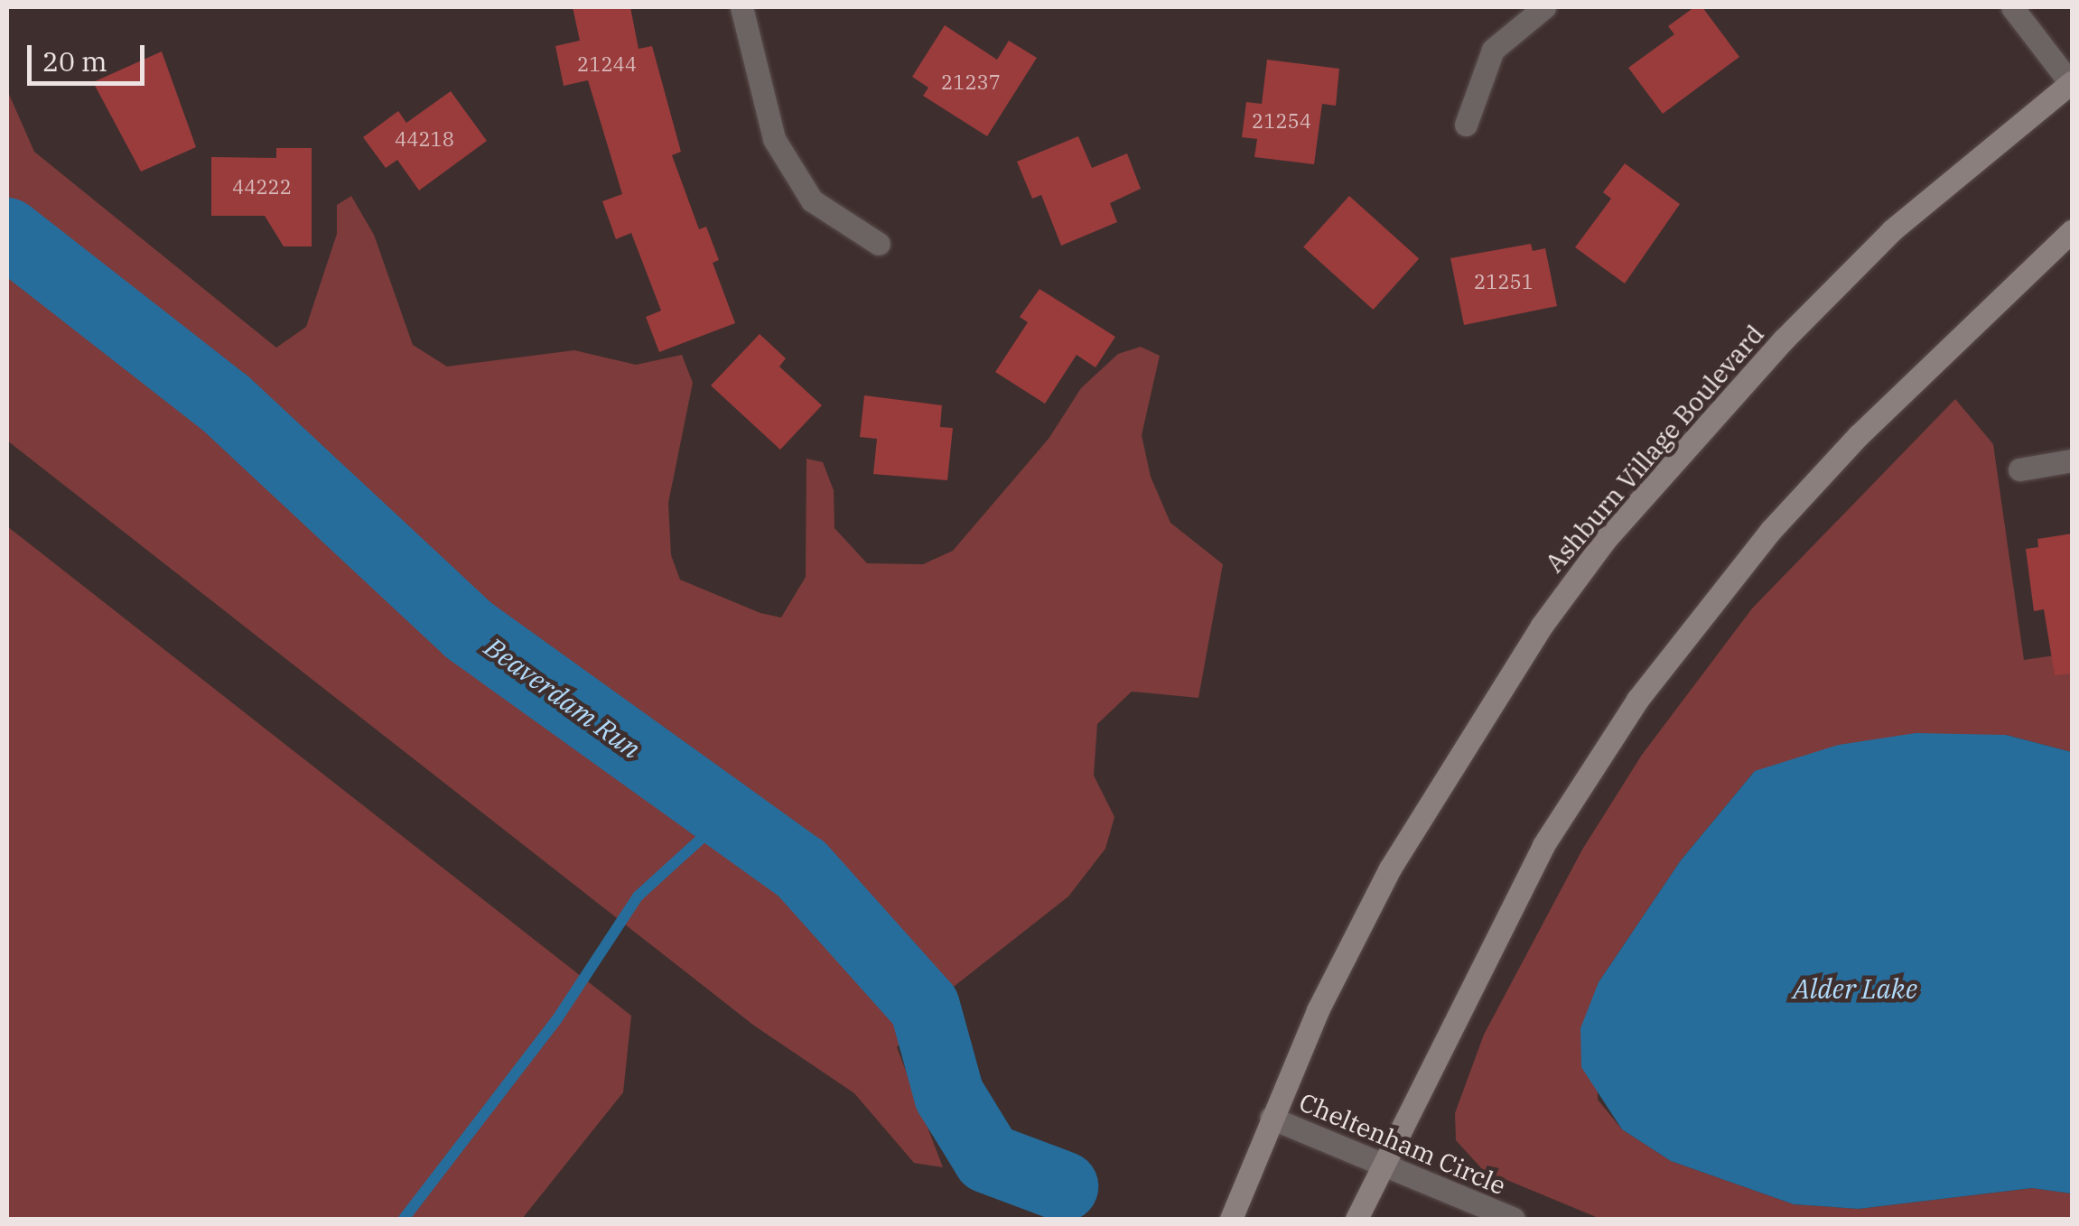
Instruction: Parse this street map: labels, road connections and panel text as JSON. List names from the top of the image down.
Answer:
{
  "streets": {
    "main road": ["Ashburn Village Boulevard"],
    "street": ["Cheltenham Circle"]
  },
  "crossings": [
    ["Ashburn Village Boulevard", "Cheltenham Circle"]
  ],
  "water": ["Beaverdam Run", "Alder Lake"],
  "house_numbers": [
    "21244",
    "21237",
    "21254",
    "44218",
    "44222",
    "21251"
  ],
  "scale_bar": "20 m"
}
